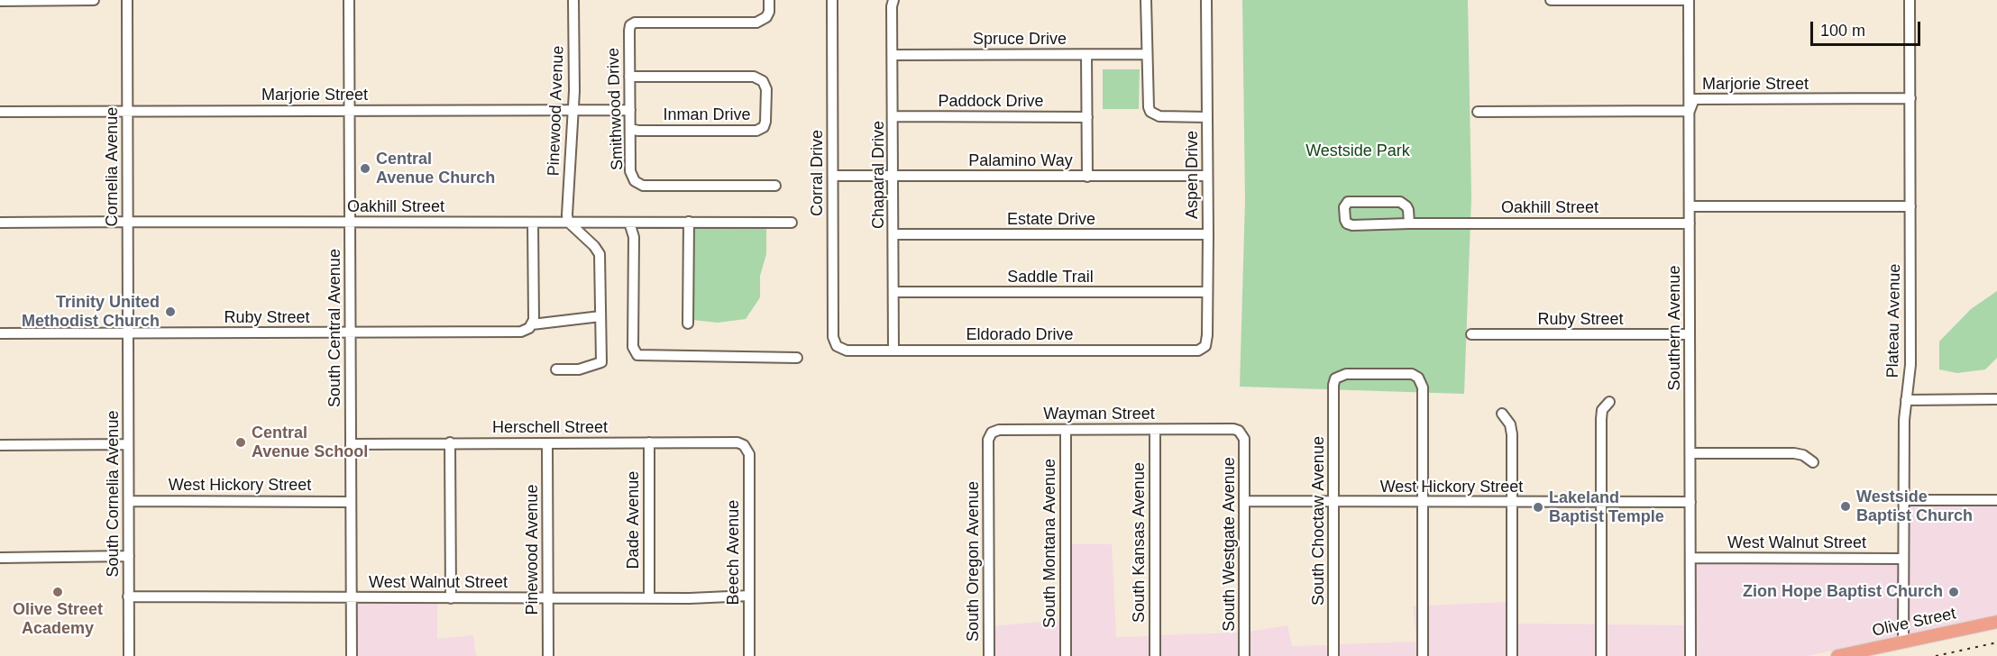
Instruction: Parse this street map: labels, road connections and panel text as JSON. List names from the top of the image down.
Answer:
{
  "streets": {
    "main road": ["Olive Street"],
    "street": [
      "Spruce Drive",
      "Marjorie Street",
      "Paddock Drive",
      "Smithwood Drive",
      "Pinewood Avenue",
      "Inman Drive",
      "Palamino Way",
      "Cornelia Avenue",
      "Corral Drive",
      "Chaparal Drive",
      "Aspen Drive",
      "Oakhill Street",
      "Estate Drive",
      "Saddle Trail",
      "Ruby Street",
      "Plateau Avenue",
      "South Central Avenue",
      "Southern Avenue",
      "Eldorado Drive",
      "Wayman Street",
      "Herschell Street",
      "West Hickory Street",
      "South Cornelia Avenue",
      "Dade Avenue",
      "South Choctaw Avenue",
      "South Kansas Avenue",
      "South Montana Avenue",
      "West Walnut Street",
      "South Westgate Avenue",
      "Beech Avenue",
      "South Oregon Avenue"
    ]
  },
  "crossings": [
    ["Spruce Drive", "Chaparal Drive"],
    ["Marjorie Street", "Smithwood Drive"],
    ["Marjorie Street", "Pinewood Avenue"],
    ["Marjorie Street", "Cornelia Avenue"],
    ["Marjorie Street", "Plateau Avenue"],
    ["Marjorie Street", "South Central Avenue"],
    ["Marjorie Street", "Southern Avenue"],
    ["Paddock Drive", "Chaparal Drive"],
    ["Smithwood Drive", "Inman Drive"],
    ["Pinewood Avenue", "Oakhill Street"],
    ["Pinewood Avenue", "Herschell Street"],
    ["Pinewood Avenue", "West Walnut Street"],
    ["Palamino Way", "Corral Drive"],
    ["Palamino Way", "Chaparal Drive"],
    ["Palamino Way", "Aspen Drive"],
    ["Cornelia Avenue", "Oakhill Street"],
    ["Cornelia Avenue", "Ruby Street"],
    ["Cornelia Avenue", "South Cornelia Avenue"],
    ["Corral Drive", "Eldorado Drive"],
    ["Chaparal Drive", "Estate Drive"],
    ["Chaparal Drive", "Saddle Trail"],
    ["Chaparal Drive", "Eldorado Drive"],
    ["Aspen Drive", "Estate Drive"],
    ["Aspen Drive", "Saddle Trail"],
    ["Aspen Drive", "Eldorado Drive"],
    ["Oakhill Street", "South Central Avenue"],
    ["Oakhill Street", "Southern Avenue"],
    ["Ruby Street", "South Central Avenue"],
    ["Ruby Street", "Southern Avenue"],
    ["Ruby Street", "South Cornelia Avenue"],
    ["Plateau Avenue", "West Walnut Street"],
    ["Plateau Avenue", "Olive Street"],
    ["South Central Avenue", "Herschell Street"],
    ["South Central Avenue", "West Hickory Street"],
    ["South Central Avenue", "West Walnut Street"],
    ["Southern Avenue", "West Hickory Street"],
    ["Southern Avenue", "West Walnut Street"],
    ["Wayman Street", "South Kansas Avenue"],
    ["Wayman Street", "South Montana Avenue"],
    ["Wayman Street", "South Westgate Avenue"],
    ["Wayman Street", "South Oregon Avenue"],
    ["Herschell Street", "Dade Avenue"],
    ["Herschell Street", "Beech Avenue"],
    ["West Hickory Street", "South Cornelia Avenue"],
    ["West Hickory Street", "South Choctaw Avenue"],
    ["West Hickory Street", "South Westgate Avenue"],
    ["South Cornelia Avenue", "West Walnut Street"],
    ["Dade Avenue", "West Walnut Street"],
    ["West Walnut Street", "Beech Avenue"]
  ],
  "parks": ["Westside Park"],
  "places": [
    "Central Avenue Church",
    "Trinity United Methodist Church",
    "Central Avenue School",
    "Westside Baptist Church",
    "Lakeland Baptist Temple",
    "Olive Street Academy",
    "Zion Hope Baptist Church"
  ],
  "scale_bar": "100 m"
}
